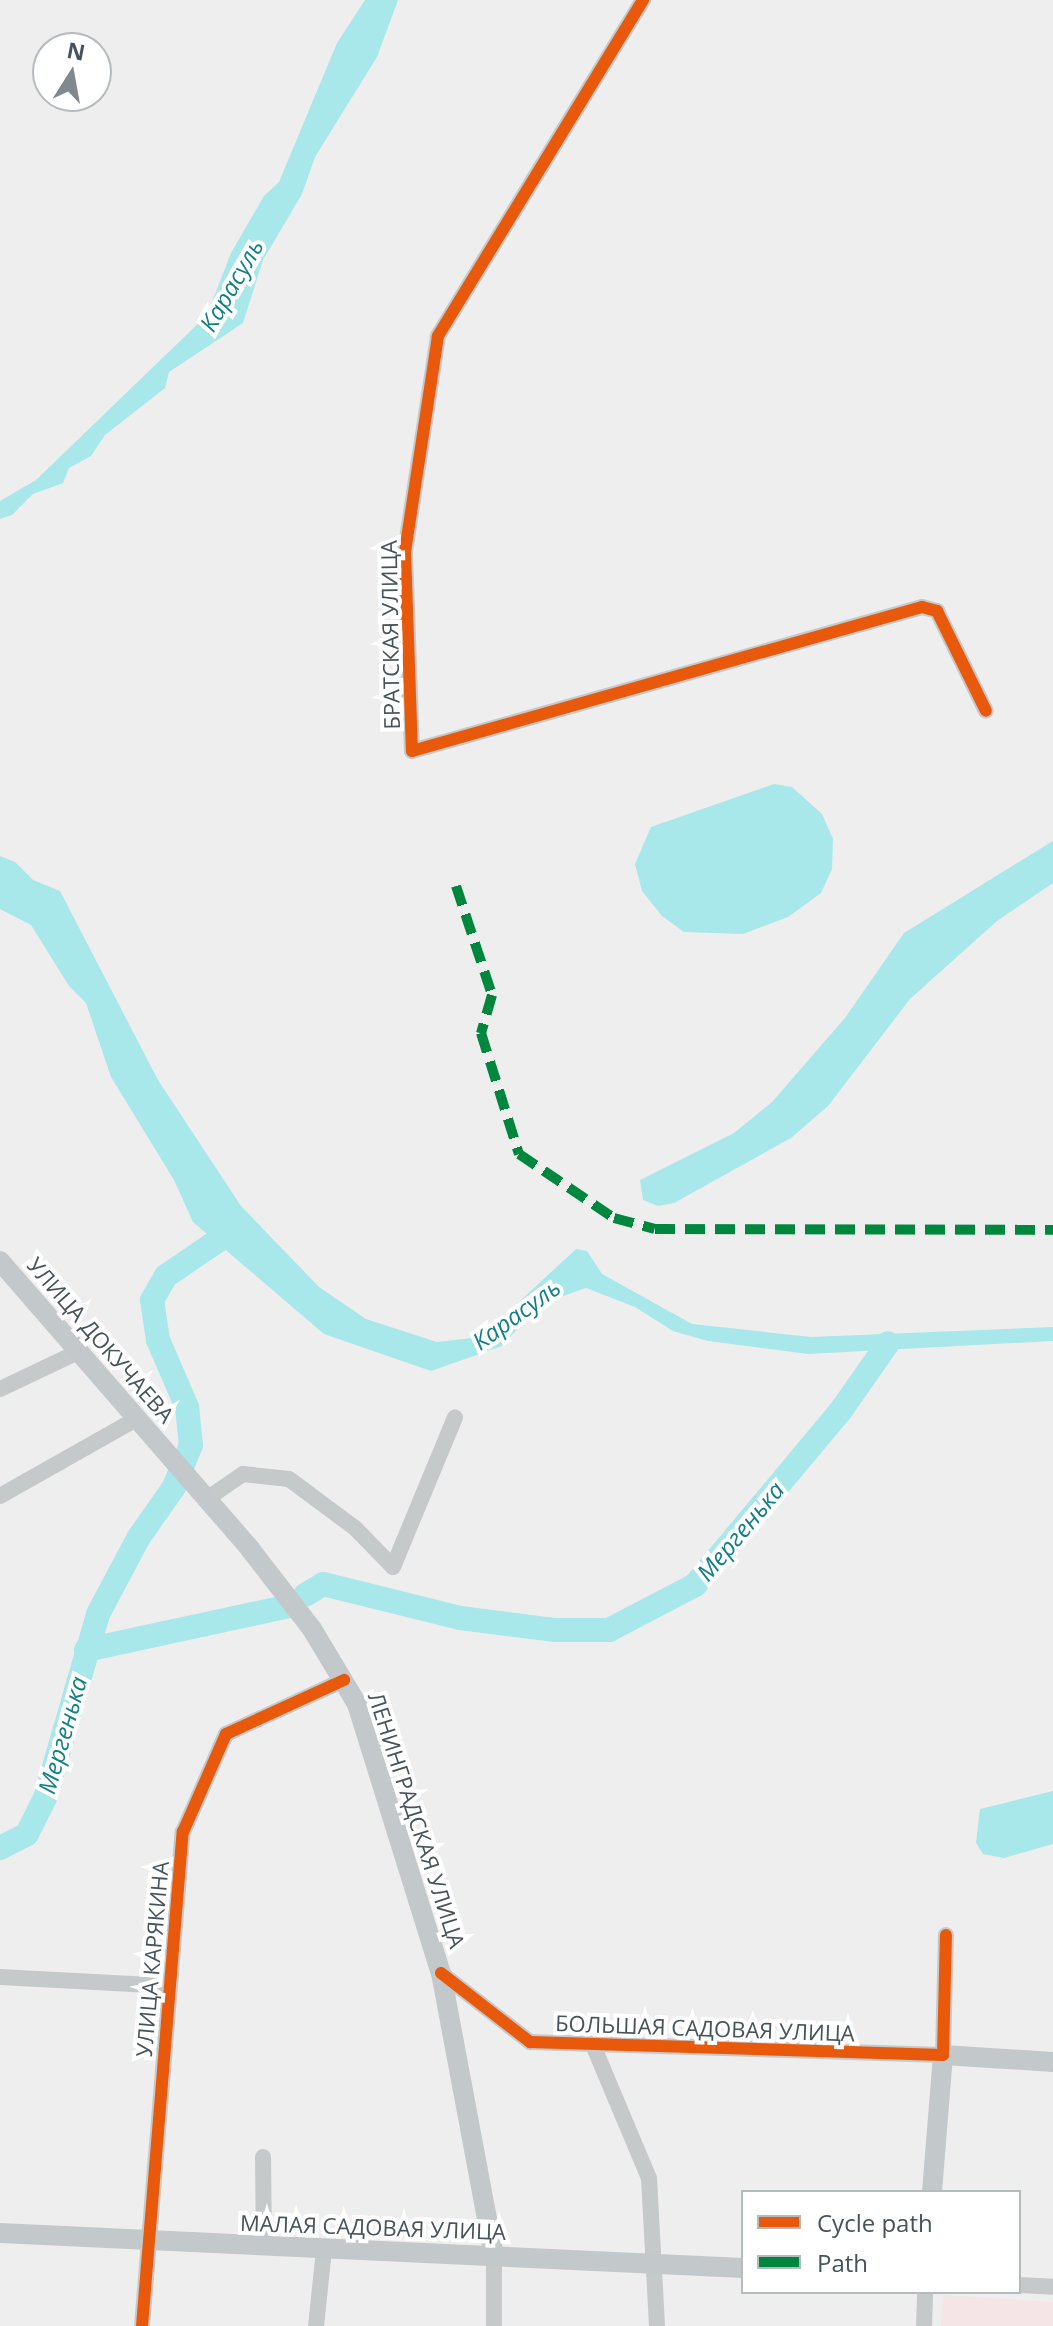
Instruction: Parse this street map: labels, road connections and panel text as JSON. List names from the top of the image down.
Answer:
{
  "streets": {
    "main road": [
      "УЛИЦА ДОКУЧАЕВА",
      "ЛЕНИНГРАДСКАЯ УЛИЦА",
      "БОЛЬШАЯ САДОВАЯ УЛИЦА",
      "МАЛАЯ САДОВАЯ УЛИЦА"
    ],
    "street": ["БРАТСКАЯ УЛИЦА", "УЛИЦА КАРЯКИНА"]
  },
  "crossings": [
    ["УЛИЦА ДОКУЧАЕВА", "ЛЕНИНГРАДСКАЯ УЛИЦА"],
    ["ЛЕНИНГРАДСКАЯ УЛИЦА", "УЛИЦА КАРЯКИНА"],
    ["ЛЕНИНГРАДСКАЯ УЛИЦА", "БОЛЬШАЯ САДОВАЯ УЛИЦА"],
    ["ЛЕНИНГРАДСКАЯ УЛИЦА", "МАЛАЯ САДОВАЯ УЛИЦА"],
    ["УЛИЦА КАРЯКИНА", "МАЛАЯ САДОВАЯ УЛИЦА"]
  ],
  "water": ["Карасуль", "Мергенька"],
  "legend": ["Cycle path", "Path"],
  "north": "top"
}
